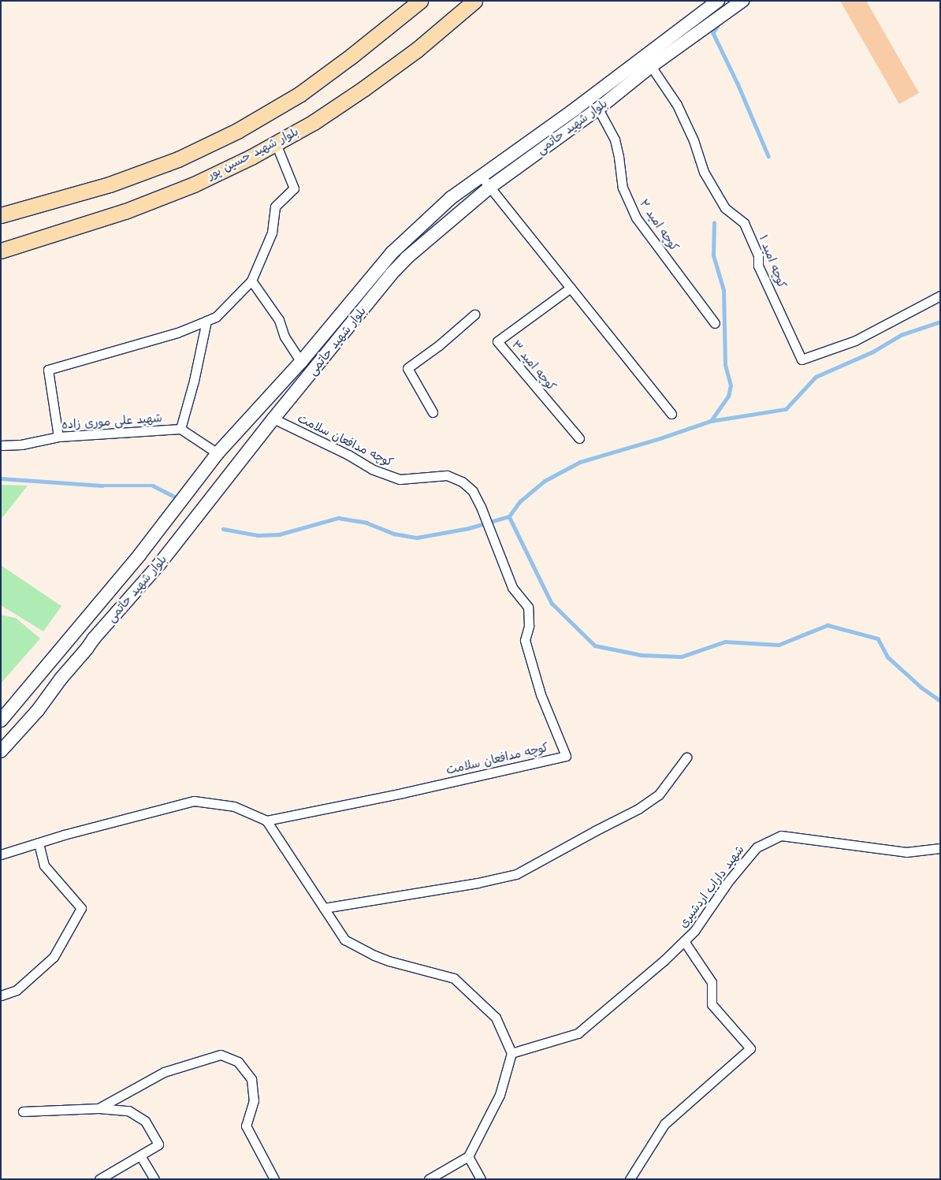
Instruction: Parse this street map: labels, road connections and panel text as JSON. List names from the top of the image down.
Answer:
{
  "streets": {
    "main road": ["بلوار شهید حاتمی", "بلوار شهيد حسین پور"],
    "street": [
      "کوچه امید ۲",
      "کوچه امید ۱",
      "کوچه امید ۳",
      "شهید علی موری زاده",
      "کوچه مدافعان سلامت",
      "شهید داراب اردشیری"
    ]
  },
  "crossings": [
    ["بلوار شهید حاتمی", "کوچه امید ۲"],
    ["بلوار شهید حاتمی", "کوچه امید ۱"],
    ["بلوار شهید حاتمی", "کوچه مدافعان سلامت"]
  ]
}
